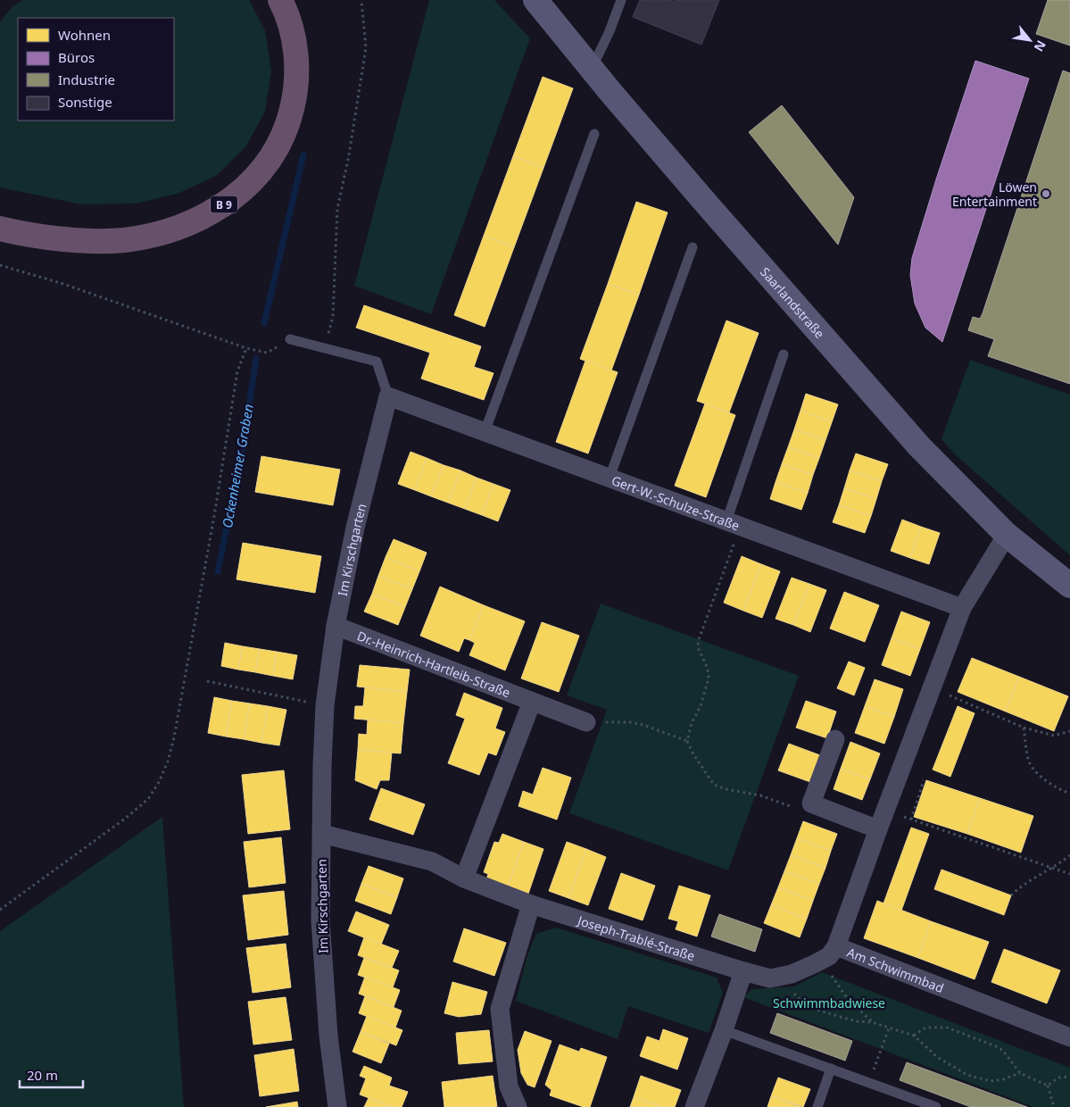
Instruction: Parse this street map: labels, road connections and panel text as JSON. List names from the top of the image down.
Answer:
{
  "streets": {
    "highway": ["B 9"],
    "main road": ["Saarlandstraße"],
    "street": [
      "Gert-W.-Schulze-Straße",
      "Im Kirschgarten",
      "Dr.-Heinrich-Hartleib-Straße",
      "Joseph-Trablé-Straße",
      "Am Schwimmbad"
    ]
  },
  "crossings": [
    ["Saarlandstraße", "Am Schwimmbad"],
    ["Gert-W.-Schulze-Straße", "Im Kirschgarten"],
    ["Gert-W.-Schulze-Straße", "Am Schwimmbad"],
    ["Im Kirschgarten", "Dr.-Heinrich-Hartleib-Straße"],
    ["Im Kirschgarten", "Joseph-Trablé-Straße"],
    ["Joseph-Trablé-Straße", "Am Schwimmbad"]
  ],
  "water": ["Ockenheimer Graben"],
  "parks": ["Schwimmbadwiese"],
  "places": ["Löwen Entertainment"],
  "legend": [
    "Wohnen",
    "Büros",
    "Industrie",
    "Sonstige"
  ],
  "scale_bar": "20 m",
  "north": "bottom right"
}
